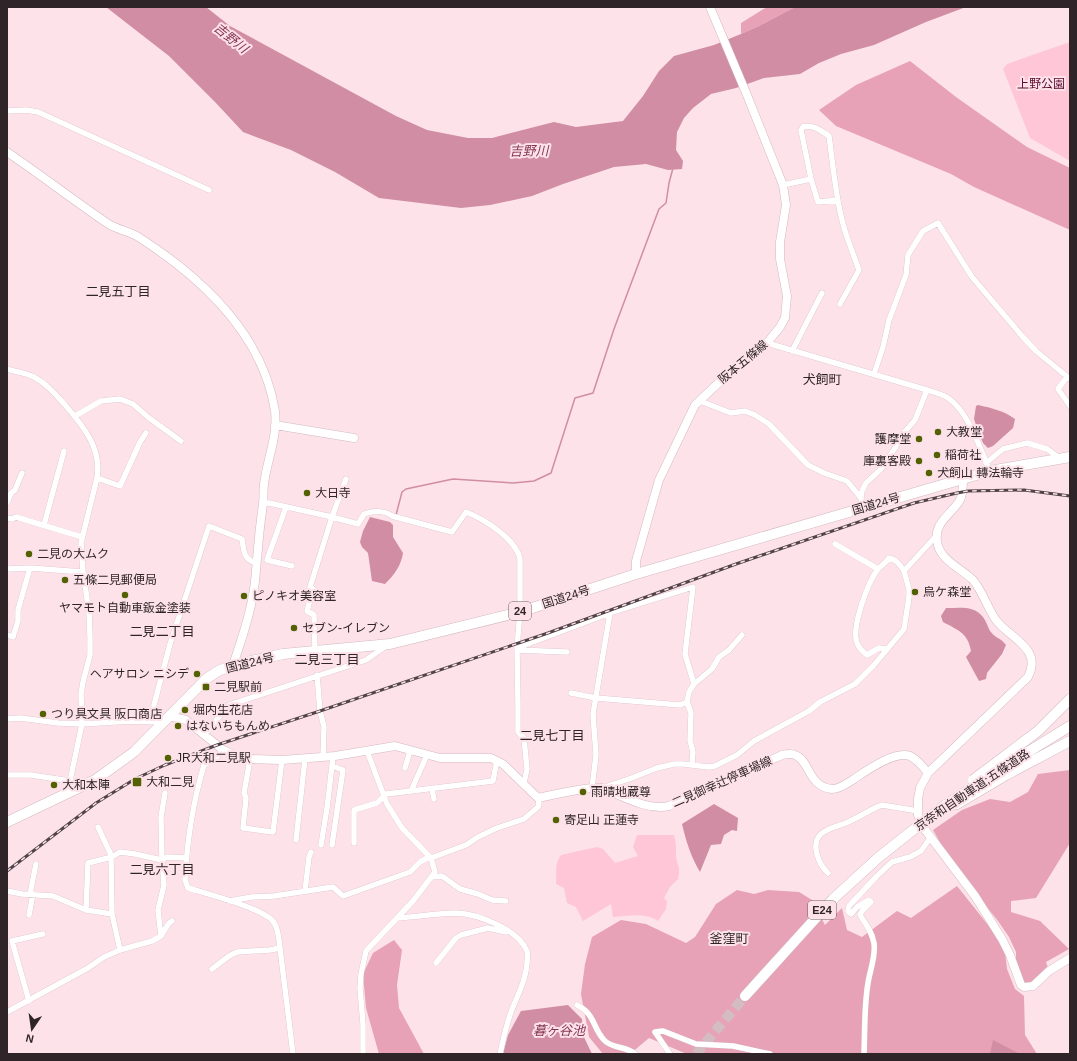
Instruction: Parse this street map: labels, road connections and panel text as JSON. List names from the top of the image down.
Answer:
{
  "streets": {
    "highway": [
      "国道24号",
      "24",
      "京奈和自動車道;五條道路",
      "E24"
    ],
    "main road": ["阪本五條線", "二見御幸辻停車場線"]
  },
  "crossings": [
    ["阪本五條線", "国道24号"]
  ],
  "districts": [
    "二見五丁目",
    "犬飼町",
    "二見二丁目",
    "二見三丁目",
    "二見七丁目",
    "二見六丁目",
    "釜窪町"
  ],
  "water": ["吉野川", "暮ヶ谷池"],
  "parks": ["上野公園"],
  "places": {
    "other": [
      "大教堂",
      "護摩堂",
      "稲荷社",
      "庫裏客殿",
      "犬飼山 轉法輪寺",
      "大日寺",
      "二見の大ムク",
      "五條二見郵便局",
      "烏ケ森堂",
      "ヤマモト自動車鈑金塗装",
      "ピノキオ美容室",
      "セブン-イレブン",
      "ヘアサロン ニシデ",
      "堀内生花店",
      "つり具文具 阪口商店",
      "はないちもんめ",
      "JR大和二見駅",
      "大和本陣",
      "雨晴地蔵尊",
      "寄足山 正蓮寺"
    ],
    "transit": ["二見駅前", "大和二見"]
  },
  "north": "bottom"
}
